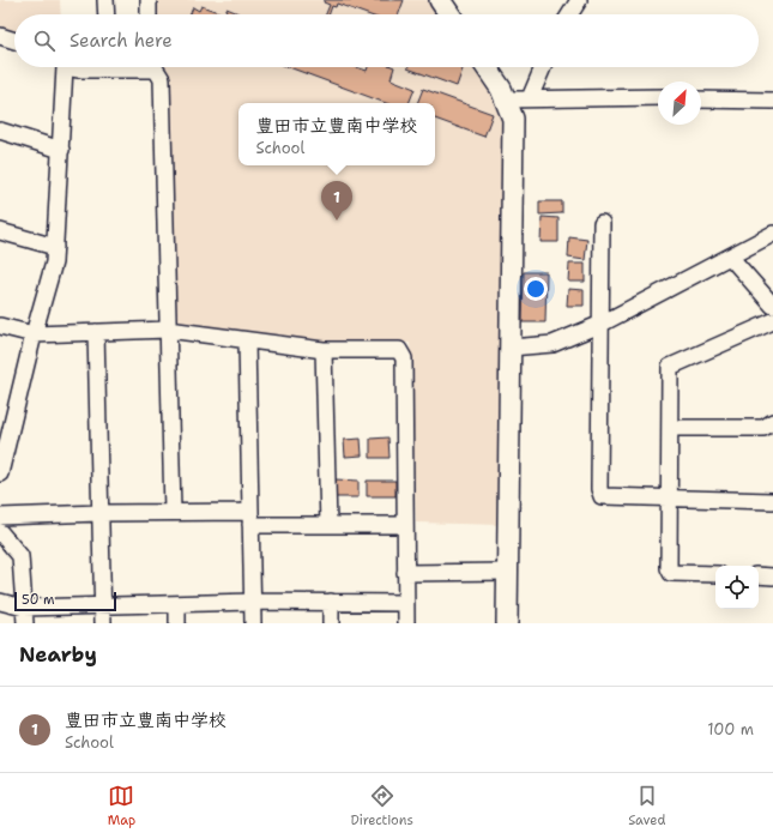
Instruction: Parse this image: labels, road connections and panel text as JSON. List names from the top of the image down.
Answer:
{
  "scale_bar": "50 m",
  "north": "top right",
  "page": {
    "search": "Search here",
    "popup": ["豊田市立豊南中学校", "School"],
    "pins": "1",
    "scale": "50 m",
    "heading": "Nearby",
    "list": [
      {
        "mark": "1",
        "name": "豊田市立豊南中学校",
        "note": "School",
        "value": "100 m"
      }
    ],
    "nav": ["Map", "Directions", "Saved"]
  }
}
